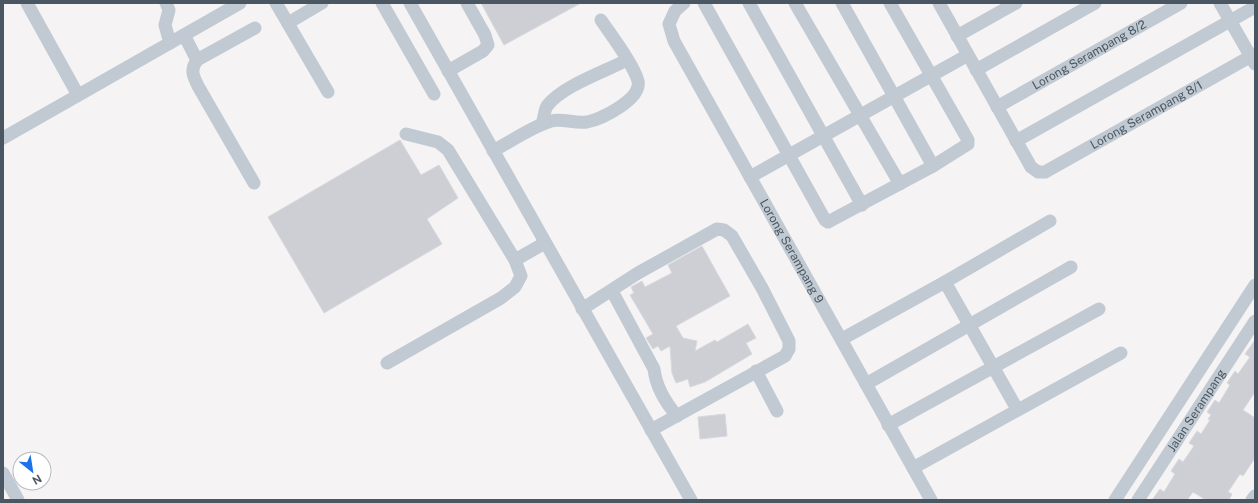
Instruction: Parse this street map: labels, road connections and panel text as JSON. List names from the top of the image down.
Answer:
{
  "streets": {
    "street": [
      "Lorong Serampang 8/2",
      "Lorong Serampang 8/1",
      "Lorong Serampang 9",
      "Jalan Serampang"
    ]
  },
  "north": "bottom right"
}
